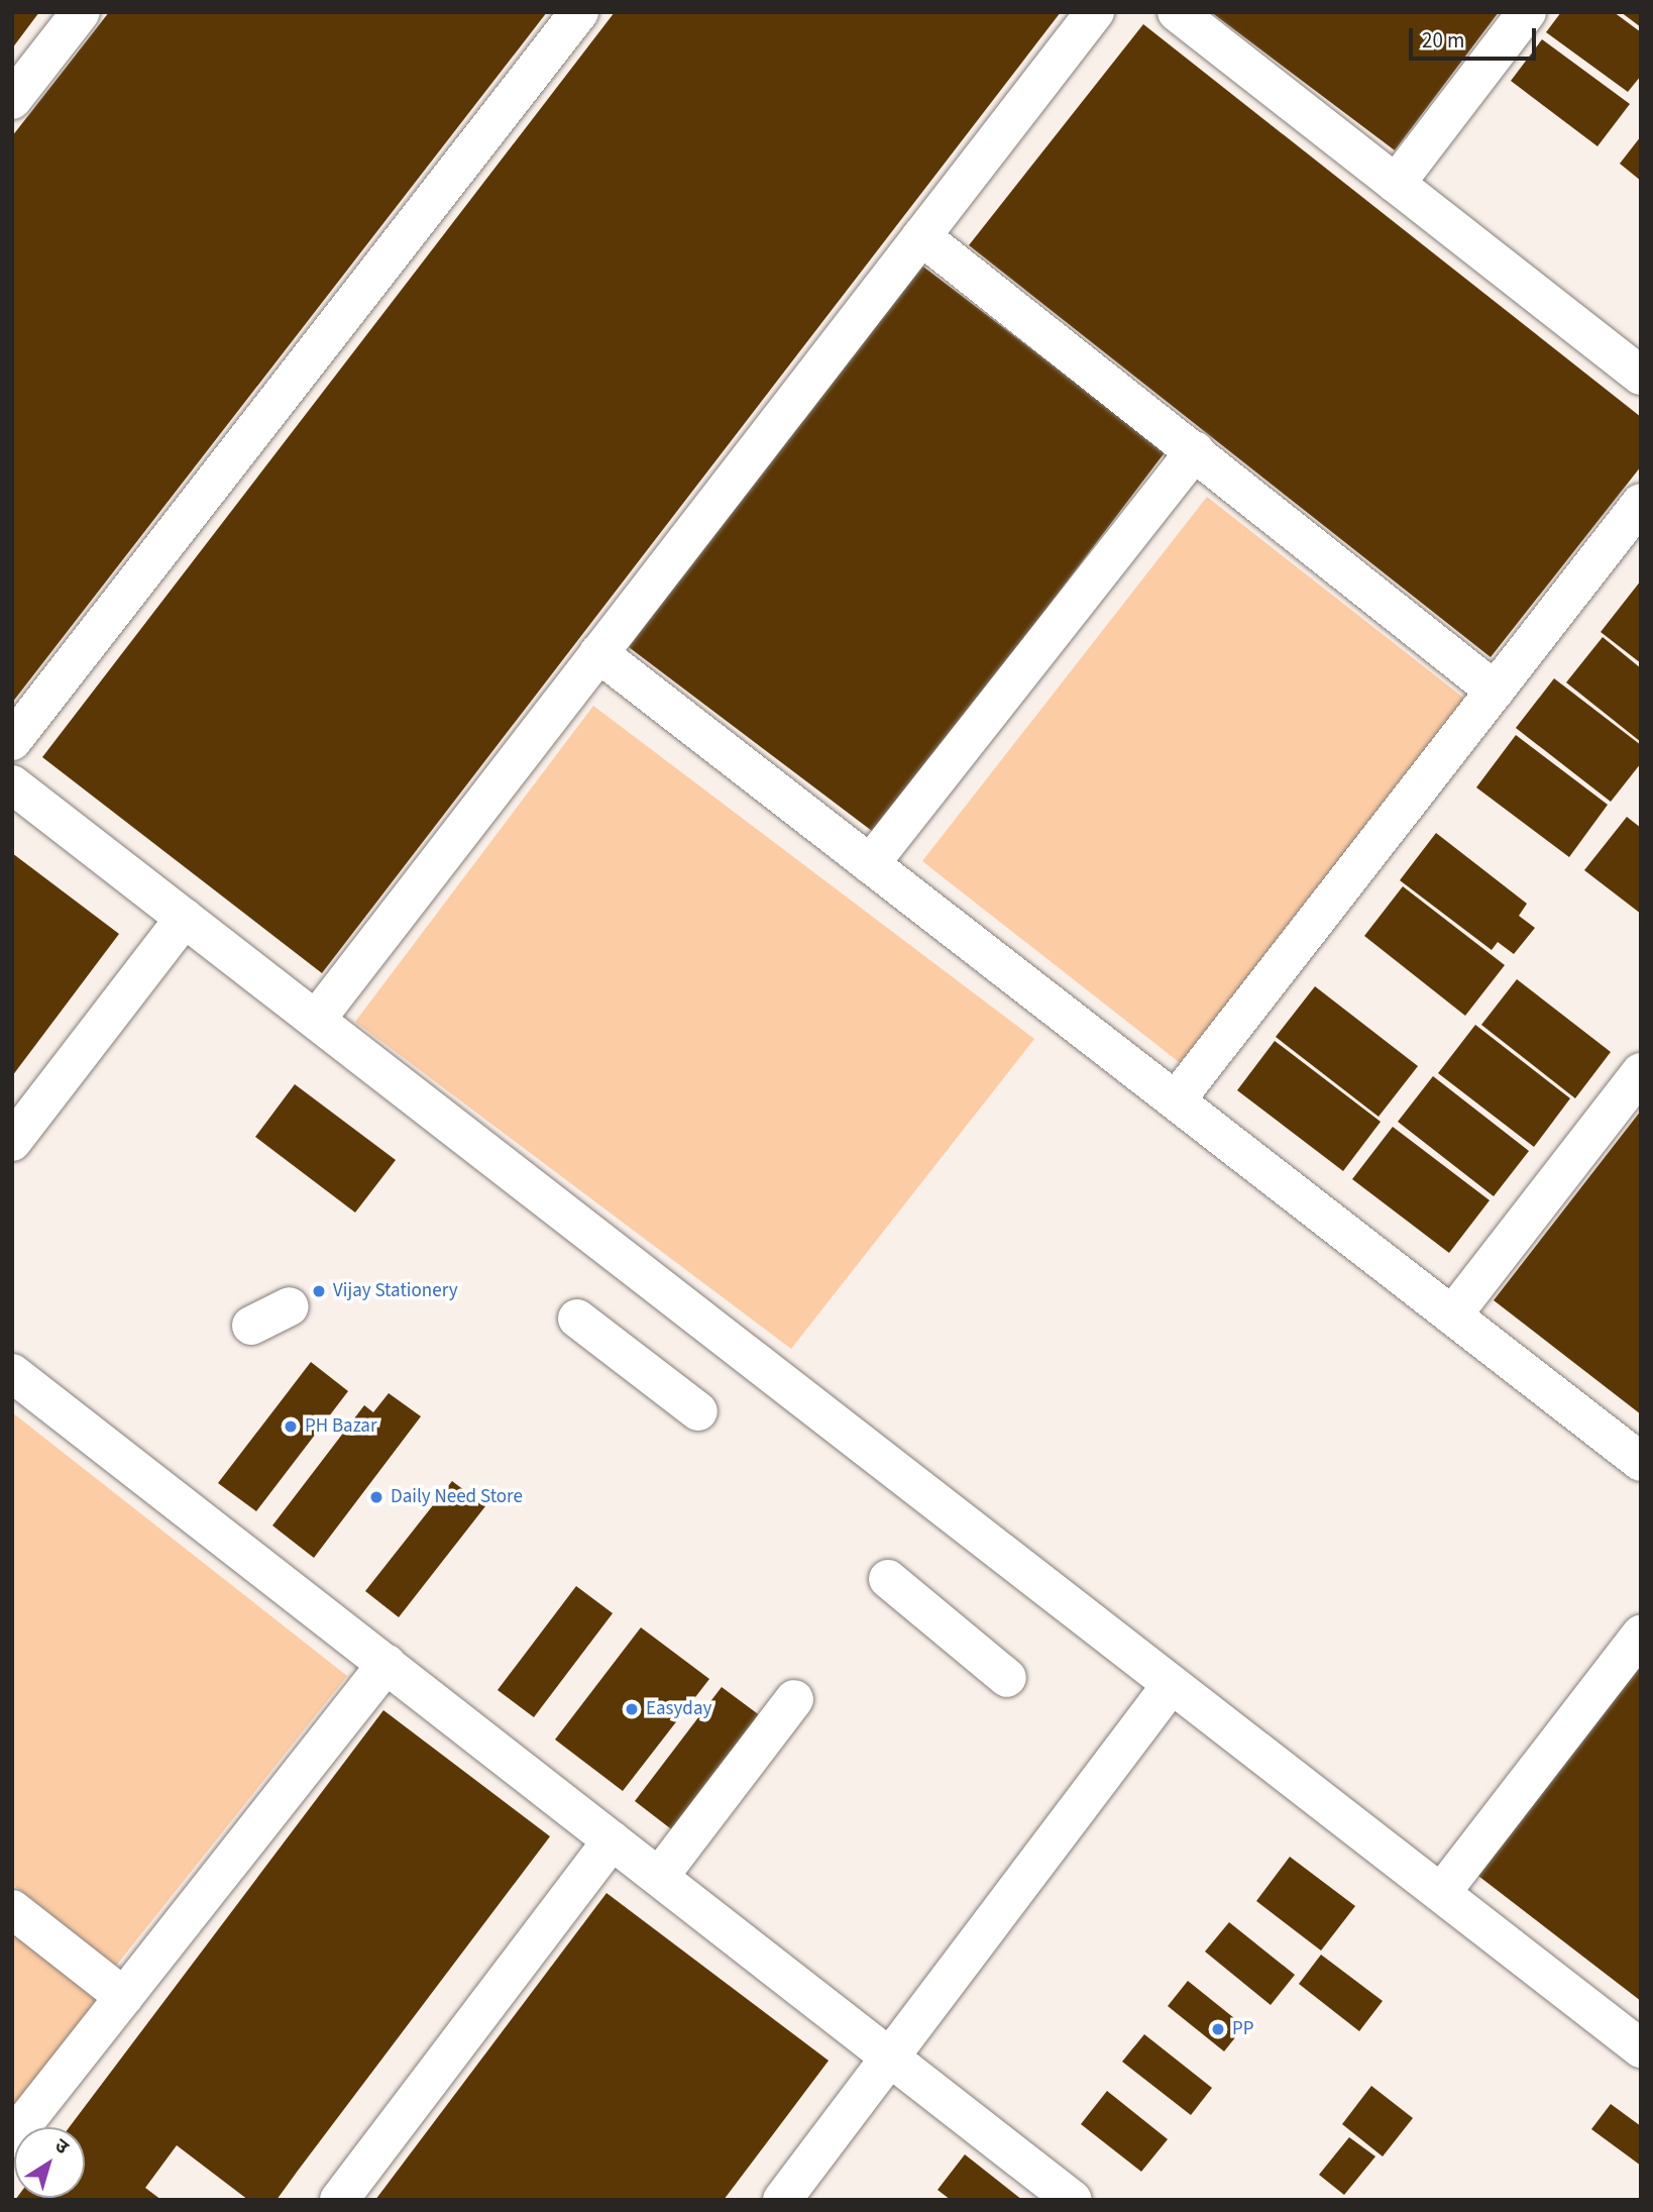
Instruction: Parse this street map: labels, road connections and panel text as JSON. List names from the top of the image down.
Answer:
{
  "places": [
    "Vijay Stationery",
    "PH Bazar",
    "Daily Need Store",
    "Easyday",
    "PP"
  ],
  "scale_bar": "20 m",
  "north": "top right"
}
